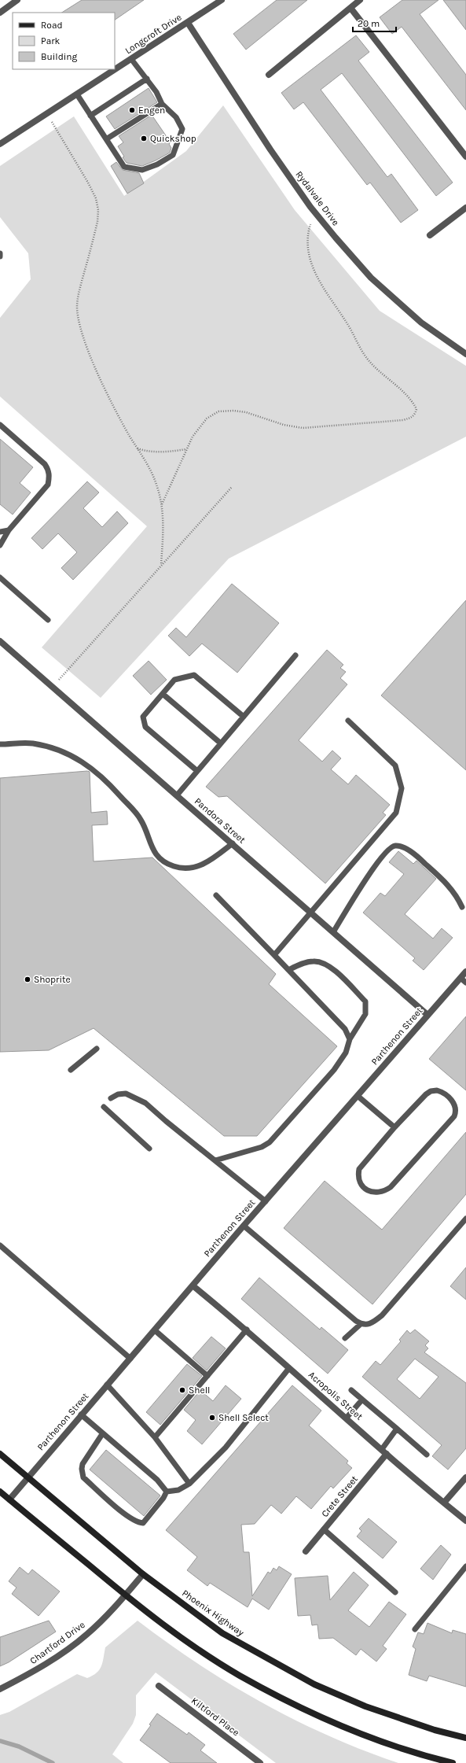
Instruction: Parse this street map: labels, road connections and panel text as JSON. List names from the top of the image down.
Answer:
{
  "streets": {
    "main road": ["Phoenix Highway"],
    "street": [
      "Longcroft Drive",
      "Rydalvale Drive",
      "Pandora Street",
      "Parthenon Street",
      "Acropolis Street",
      "Crete Street",
      "Chartford Drive",
      "Kiltford Place"
    ]
  },
  "crossings": [
    ["Longcroft Drive", "Rydalvale Drive"],
    ["Pandora Street", "Parthenon Street"],
    ["Parthenon Street", "Acropolis Street"],
    ["Parthenon Street", "Phoenix Highway"],
    ["Acropolis Street", "Crete Street"],
    ["Phoenix Highway", "Chartford Drive"]
  ],
  "places": [
    "Engen",
    "Quickshop",
    "Shoprite",
    "Shell",
    "Shell Select"
  ],
  "legend": ["Road", "Park", "Building"],
  "scale_bar": "20 m"
}
